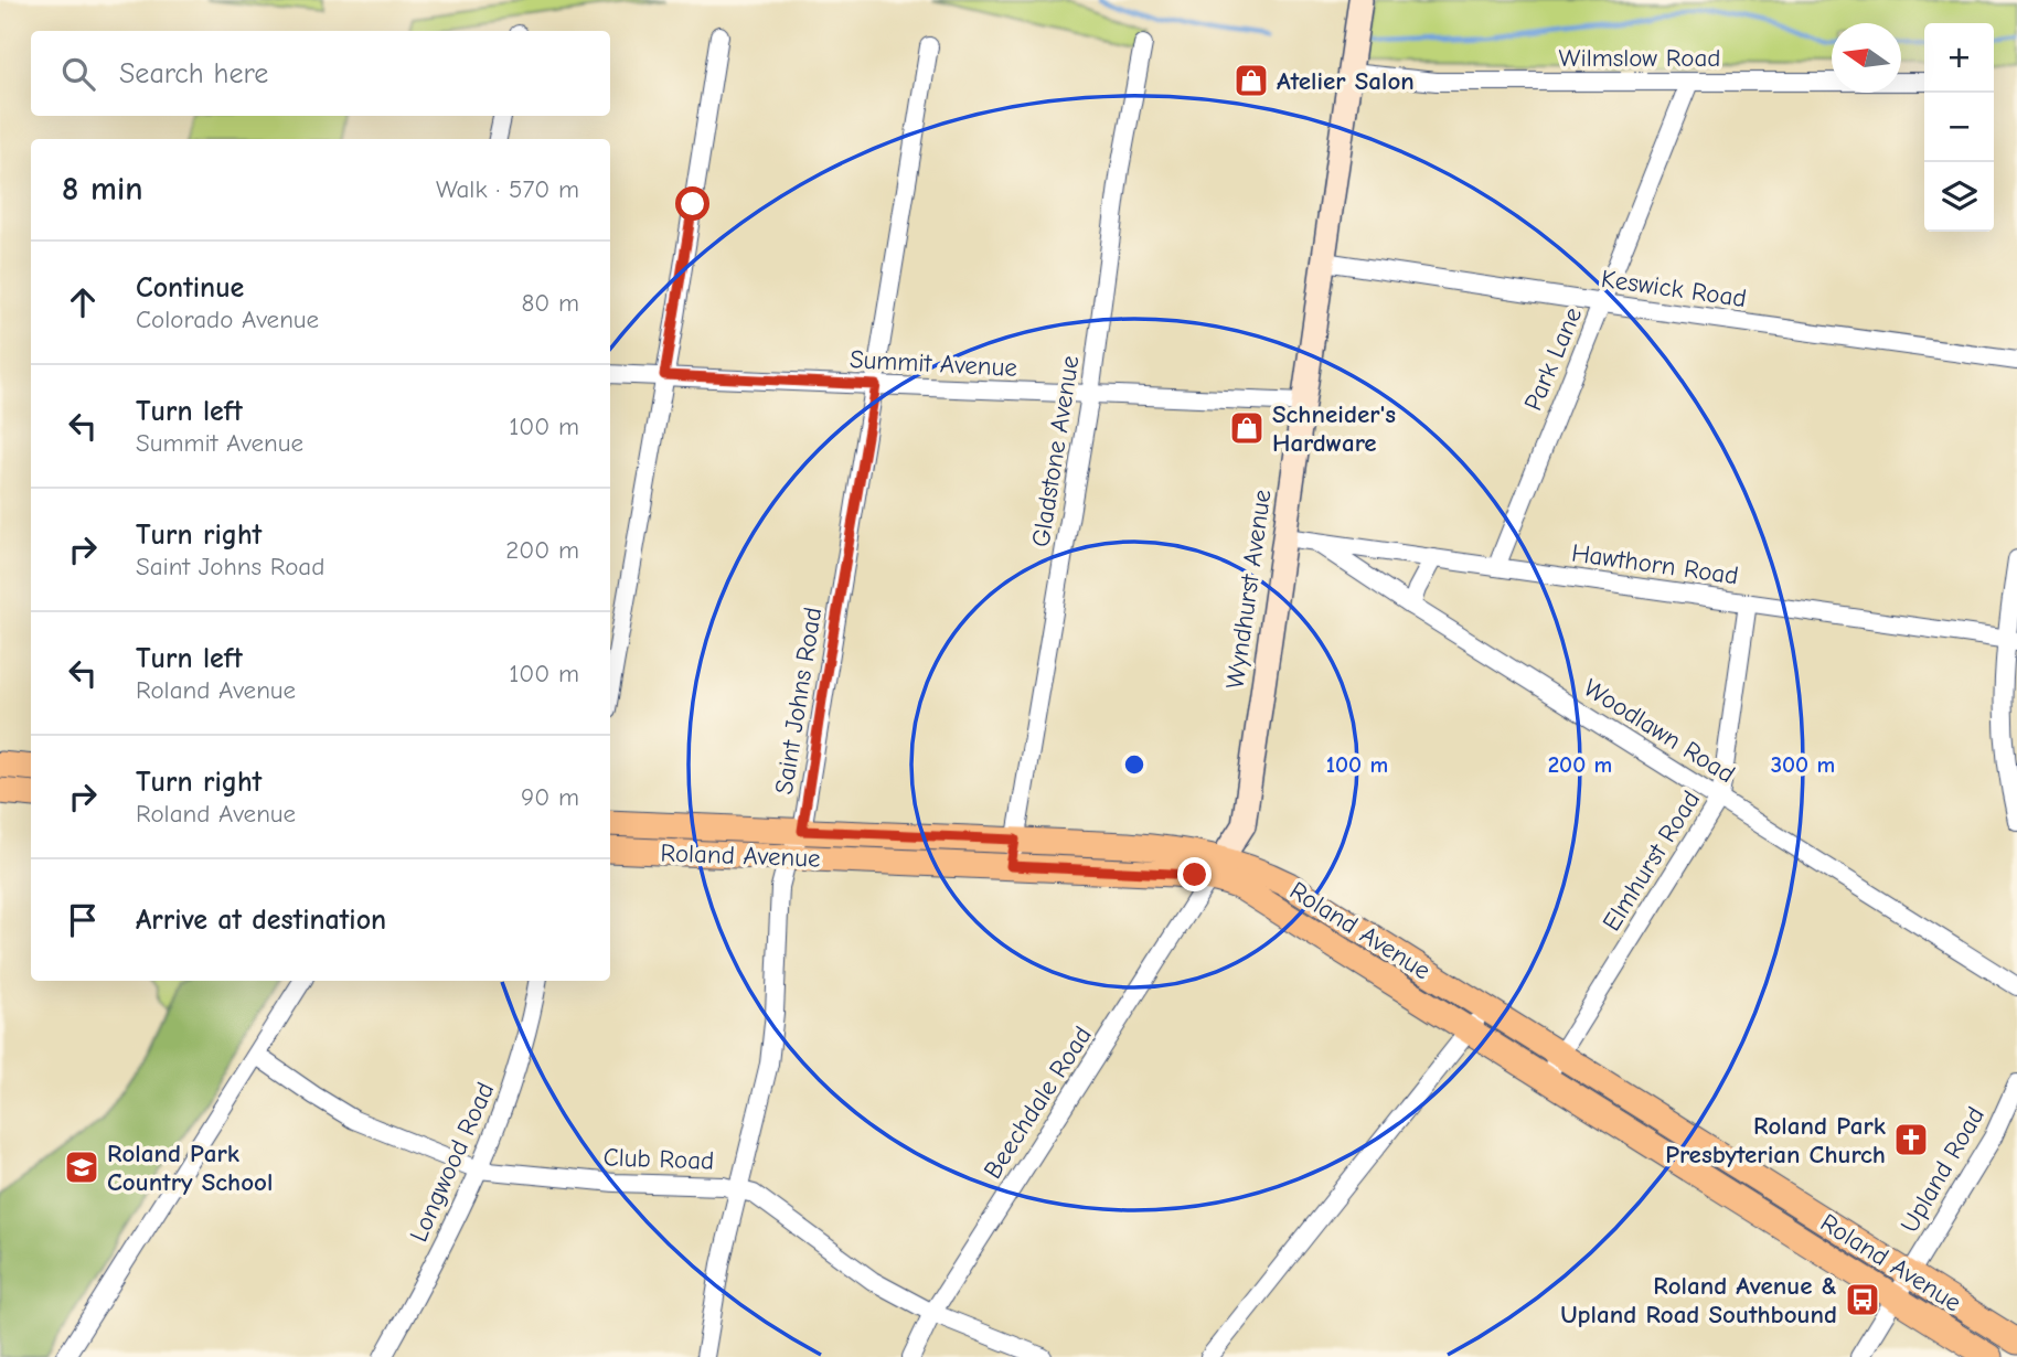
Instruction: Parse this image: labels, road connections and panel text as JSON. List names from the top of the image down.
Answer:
{
  "streets": {
    "main road": ["Roland Avenue"],
    "street": [
      "Wilmslow Road",
      "Keswick Road",
      "Park Lane",
      "Summit Avenue",
      "Gladstone Avenue",
      "Hawthorn Road",
      "Wyndhurst Avenue",
      "Saint Johns Road",
      "Woodlawn Road",
      "Elmhurst Road",
      "Beechdale Road",
      "Club Road",
      "Longwood Road",
      "Upland Road"
    ]
  },
  "crossings": [
    ["Wilmslow Road", "Park Lane"],
    ["Wilmslow Road", "Wyndhurst Avenue"],
    ["Keswick Road", "Park Lane"],
    ["Keswick Road", "Wyndhurst Avenue"],
    ["Park Lane", "Hawthorn Road"],
    ["Summit Avenue", "Gladstone Avenue"],
    ["Summit Avenue", "Wyndhurst Avenue"],
    ["Summit Avenue", "Saint Johns Road"],
    ["Gladstone Avenue", "Roland Avenue"],
    ["Hawthorn Road", "Wyndhurst Avenue"],
    ["Hawthorn Road", "Woodlawn Road"],
    ["Hawthorn Road", "Elmhurst Road"],
    ["Wyndhurst Avenue", "Roland Avenue"],
    ["Wyndhurst Avenue", "Beechdale Road"],
    ["Saint Johns Road", "Roland Avenue"],
    ["Saint Johns Road", "Club Road"],
    ["Woodlawn Road", "Elmhurst Road"],
    ["Roland Avenue", "Elmhurst Road"],
    ["Roland Avenue", "Beechdale Road"],
    ["Roland Avenue", "Upland Road"],
    ["Beechdale Road", "Club Road"],
    ["Club Road", "Longwood Road"]
  ],
  "places": {
    "shop": ["Atelier Salon", "Schneider's Hardware"],
    "church": ["Roland Park Presbyterian Church"],
    "school or university": ["Roland Park Country School"],
    "bus stop": ["Roland Avenue & Upland Road Southbound"]
  },
  "north": "left",
  "page": {
    "map_buttons": ["+", "−"],
    "search": "Search here",
    "heading": ["8 min", "Walk · 570 m"],
    "list": [
      ["Continue", "Colorado Avenue", "80 m"],
      ["Turn left", "Summit Avenue", "100 m"],
      ["Turn right", "Saint Johns Road", "200 m"],
      ["Turn left", "Roland Avenue", "100 m"],
      ["Turn right", "Roland Avenue", "90 m"],
      "Arrive at destination"
    ]
  },
  "rings": ["100 m", "200 m", "300 m"]
}
